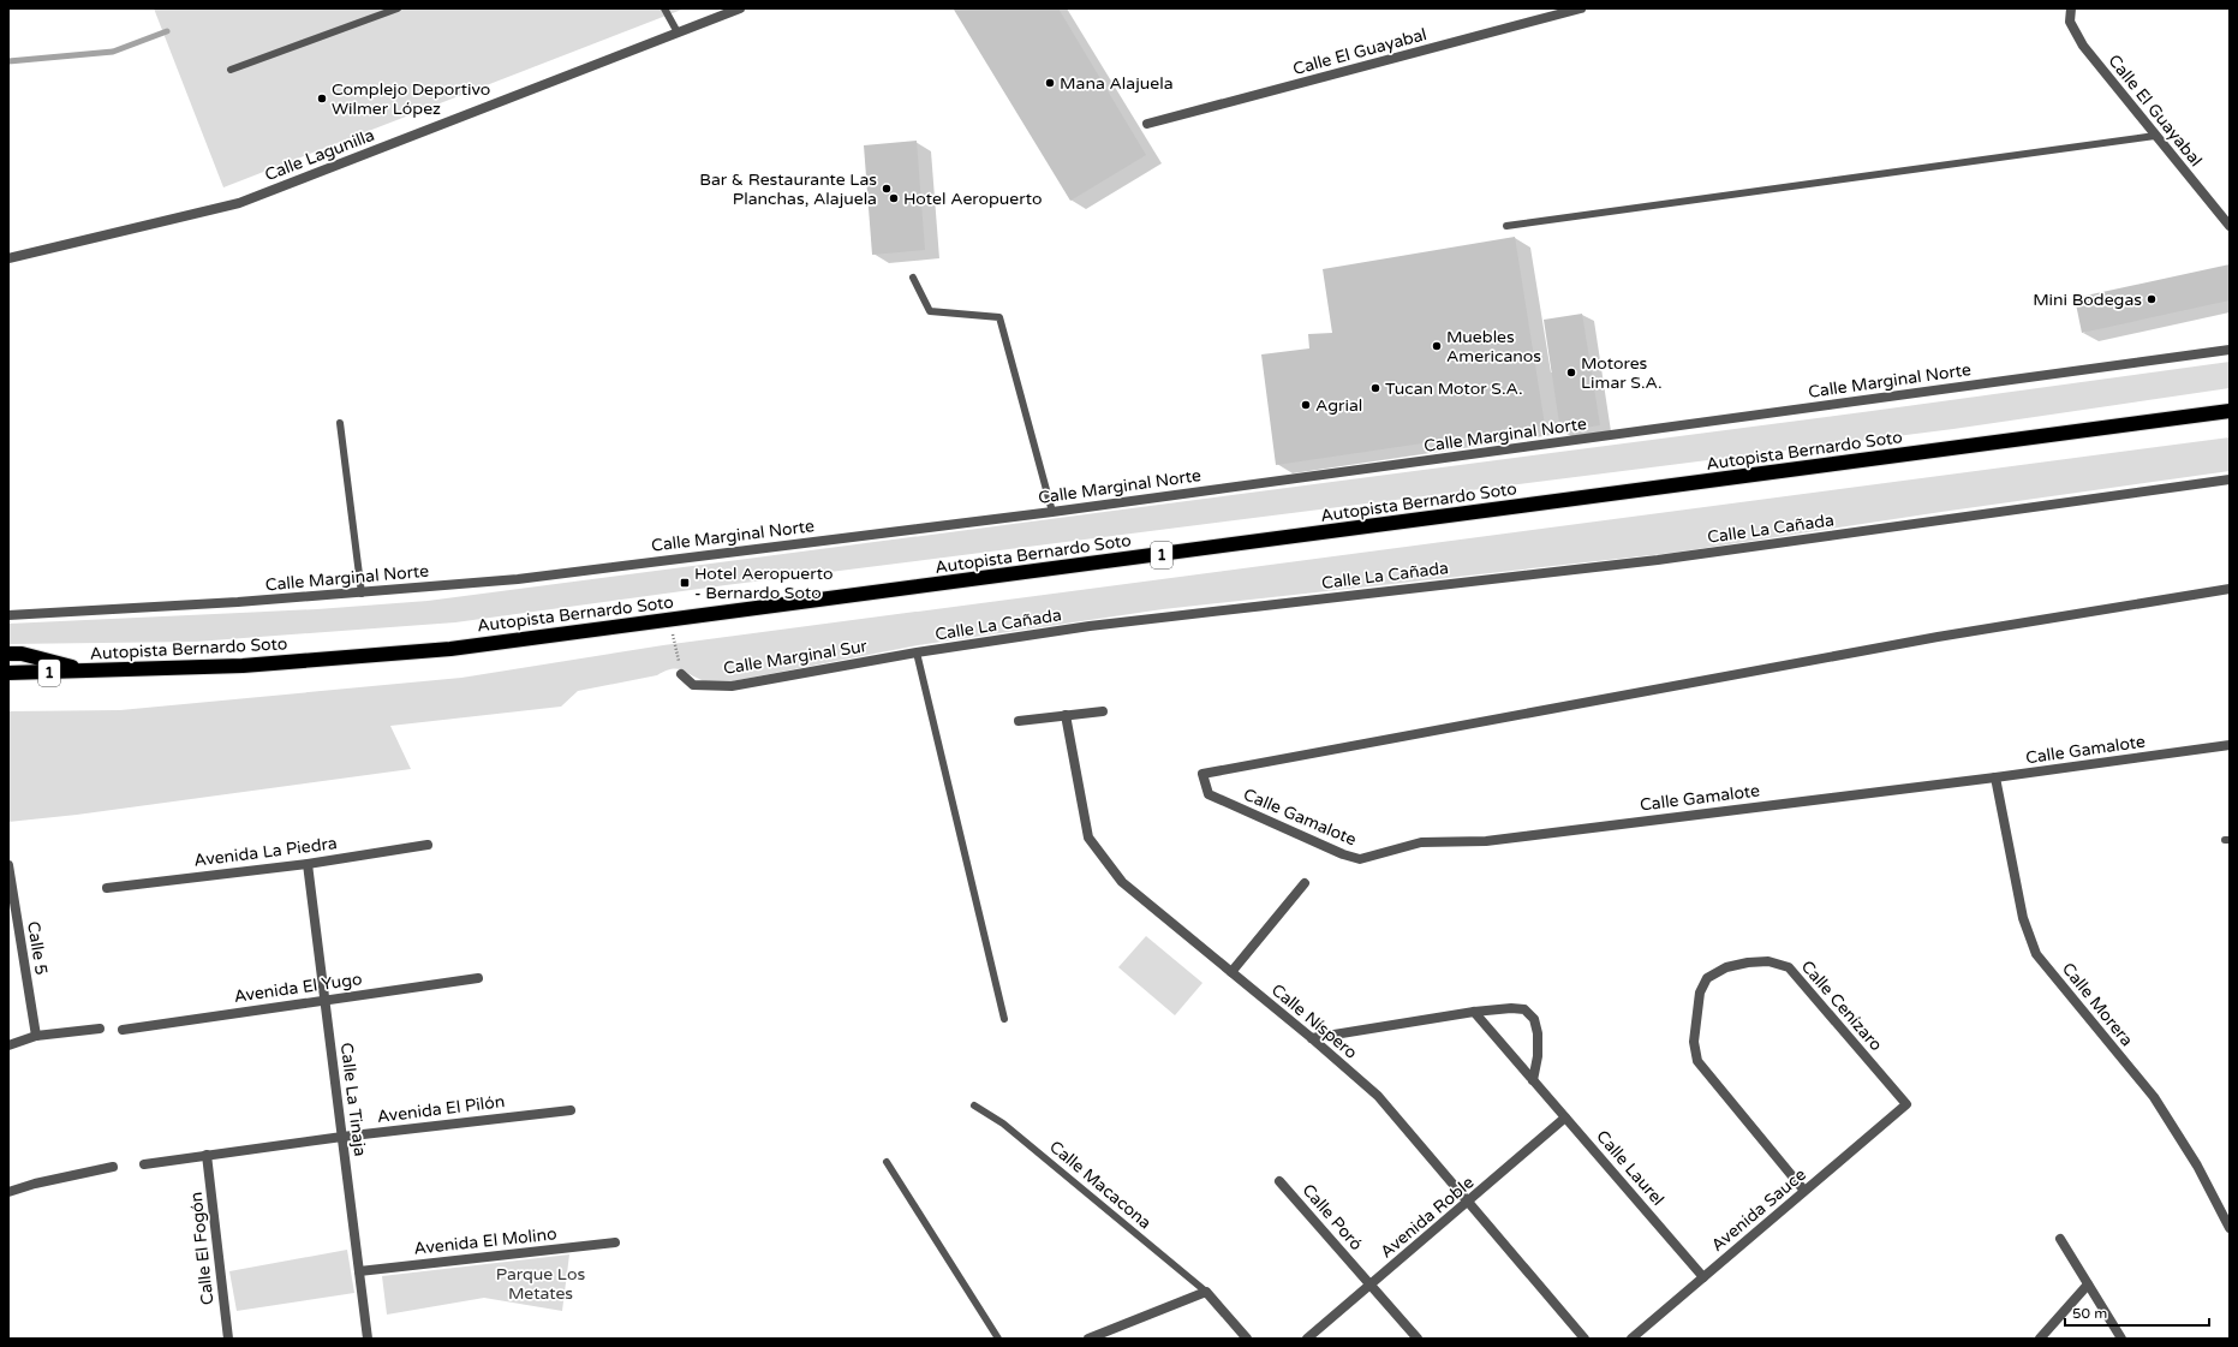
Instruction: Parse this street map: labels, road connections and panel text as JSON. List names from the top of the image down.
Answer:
{
  "streets": {
    "highway": ["Autopista Bernardo Soto", "1"],
    "street": [
      "Calle El Guayabal",
      "Calle Lagunilla",
      "Calle Marginal Norte",
      "Calle La Cañada",
      "Calle Marginal Sur",
      "Calle Gamalote",
      "Avenida La Piedra",
      "Calle 5",
      "Avenida El Yugo",
      "Calle Morera",
      "Calle Cenízaro",
      "Calle Níspero",
      "Calle La Tinaja",
      "Avenida El Pilón",
      "Calle Laurel",
      "Avenida Sauce",
      "Calle Poró",
      "Avenida Roble",
      "Avenida El Molino",
      "Calle El Fogón"
    ],
    "lane": ["Calle Macacona"]
  },
  "crossings": [
    ["Calle La Cañada", "Calle Marginal Sur"],
    ["Calle Gamalote", "Calle Morera"],
    ["Avenida La Piedra", "Calle La Tinaja"],
    ["Avenida El Yugo", "Calle La Tinaja"],
    ["Calle Cenízaro", "Avenida Sauce"],
    ["Calle Níspero", "Avenida Roble"],
    ["Calle La Tinaja", "Avenida El Pilón"],
    ["Calle La Tinaja", "Avenida El Molino"],
    ["Avenida El Pilón", "Calle El Fogón"],
    ["Calle Laurel", "Avenida Sauce"],
    ["Calle Laurel", "Avenida Roble"],
    ["Calle Poró", "Avenida Roble"]
  ],
  "parks": ["Parque Los Metates"],
  "places": {
    "other": [
      "Mana Alajuela",
      "Complejo Deportivo Wilmer López",
      "Bar & Restaurante Las Planchas, Alajuela",
      "Hotel Aeropuerto",
      "Mini Bodegas",
      "Muebles Americanos",
      "Motores Limar S.A.",
      "Tucan Motor S.A.",
      "Agrial"
    ],
    "transit": ["Hotel Aeropuerto - Bernardo Soto"]
  },
  "scale_bar": "50 m"
}
